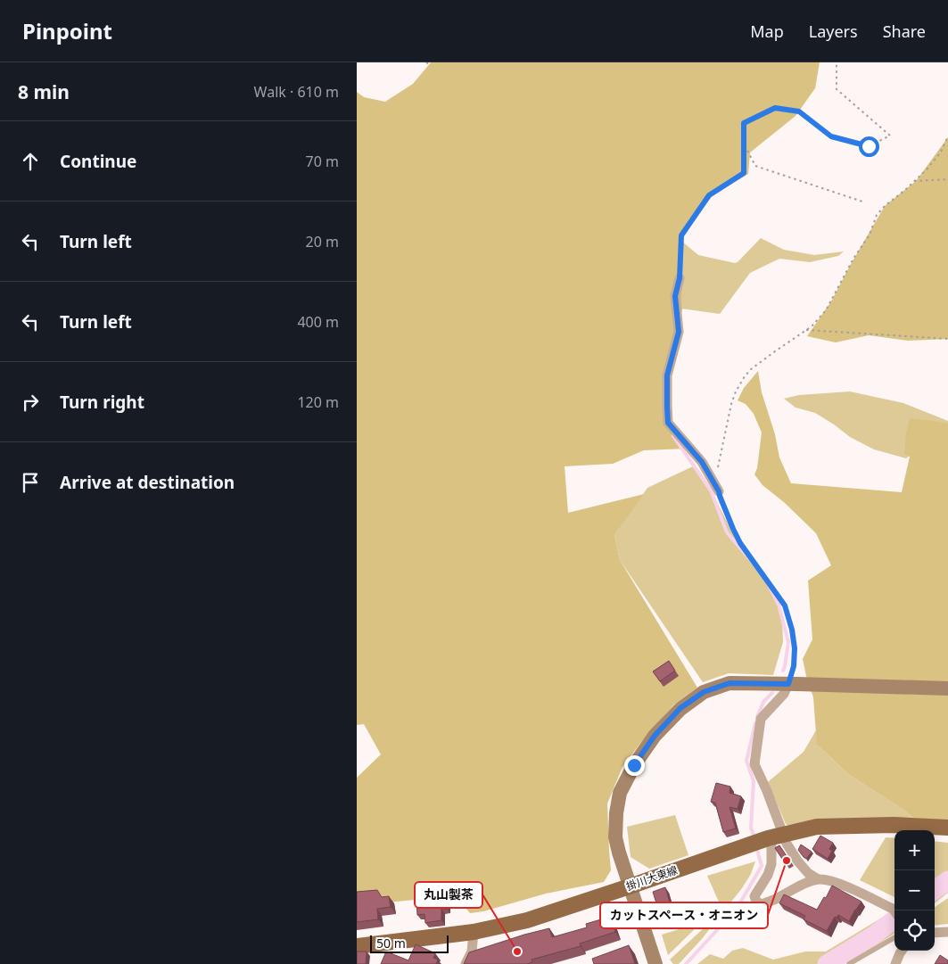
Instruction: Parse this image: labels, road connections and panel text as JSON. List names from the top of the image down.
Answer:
{
  "streets": {
    "main road": ["掛川大東線"]
  },
  "places": ["カットスペース・オニオン", "丸山製茶"],
  "scale_bar": "50 m",
  "page": {
    "header": "Pinpoint",
    "nav": ["Map", "Layers", "Share"],
    "heading": ["8 min", "Walk · 610 m"],
    "list": [
      ["Continue", "70 m"],
      ["Turn left", "20 m"],
      ["Turn left", "400 m"],
      ["Turn right", "120 m"],
      "Arrive at destination"
    ],
    "map_buttons": ["+", "−"],
    "scale": "50 m"
  }
}
